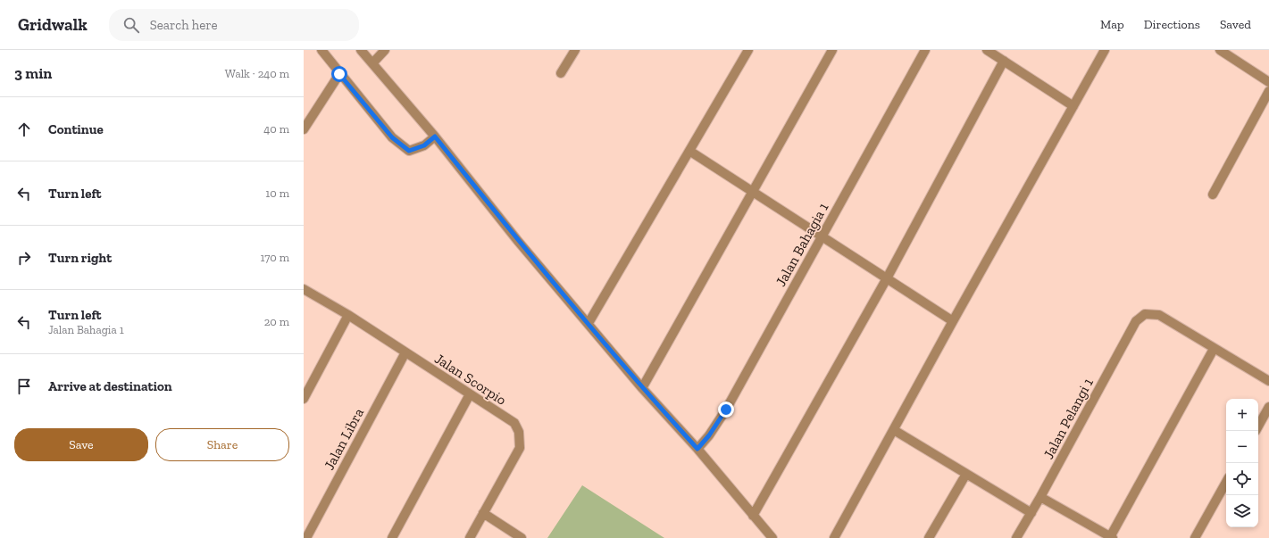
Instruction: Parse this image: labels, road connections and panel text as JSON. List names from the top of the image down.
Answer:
{
  "streets": {
    "street": [
      "Jalan Bahagia 1",
      "Jalan Scorpio",
      "Jalan Pelangi 1",
      "Jalan Libra"
    ]
  },
  "crossings": [
    ["Jalan Scorpio", "Jalan Libra"]
  ],
  "page": {
    "header": "Gridwalk",
    "search": "Search here",
    "nav": ["Map", "Directions", "Saved"],
    "heading": ["3 min", "Walk · 240 m"],
    "list": [
      ["Continue", "40 m"],
      ["Turn left", "10 m"],
      ["Turn right", "170 m"],
      ["Turn left", "Jalan Bahagia 1", "20 m"],
      "Arrive at destination"
    ],
    "map_buttons": ["+", "−"],
    "buttons": ["Save", "Share"]
  }
}
